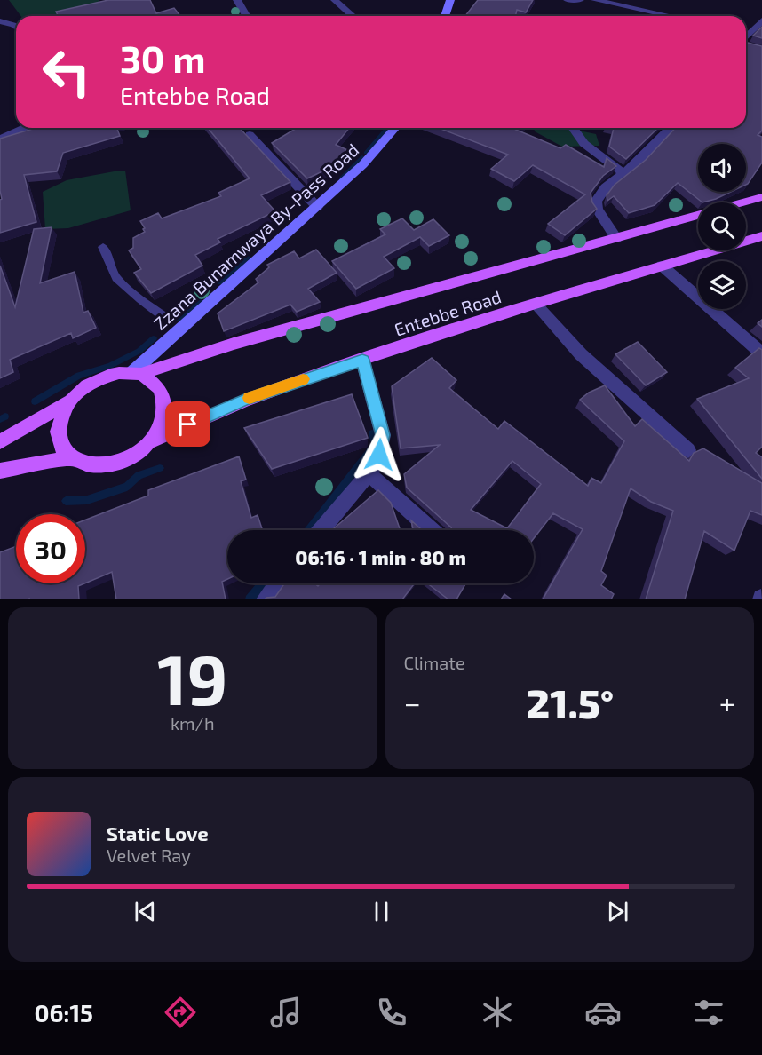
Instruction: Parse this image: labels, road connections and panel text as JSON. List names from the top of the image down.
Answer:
{
  "streets": {
    "main road": ["Entebbe Road"],
    "street": ["Zzana Bunamwaya By-Pass Road"]
  },
  "crossings": [
    ["Zzana Bunamwaya By-Pass Road", "Entebbe Road"]
  ],
  "page": {
    "turn": ["30 m", "Entebbe Road"],
    "limit": "30",
    "trip": "06:16 · 1 min · 80 m",
    "tile": [
      ["19", "km/h"],
      "Climate"
    ],
    "heat": ["−", "21.5°", "+"],
    "song": ["Static Love", "Velvet Ray"],
    "tabs": "06:15"
  }
}
